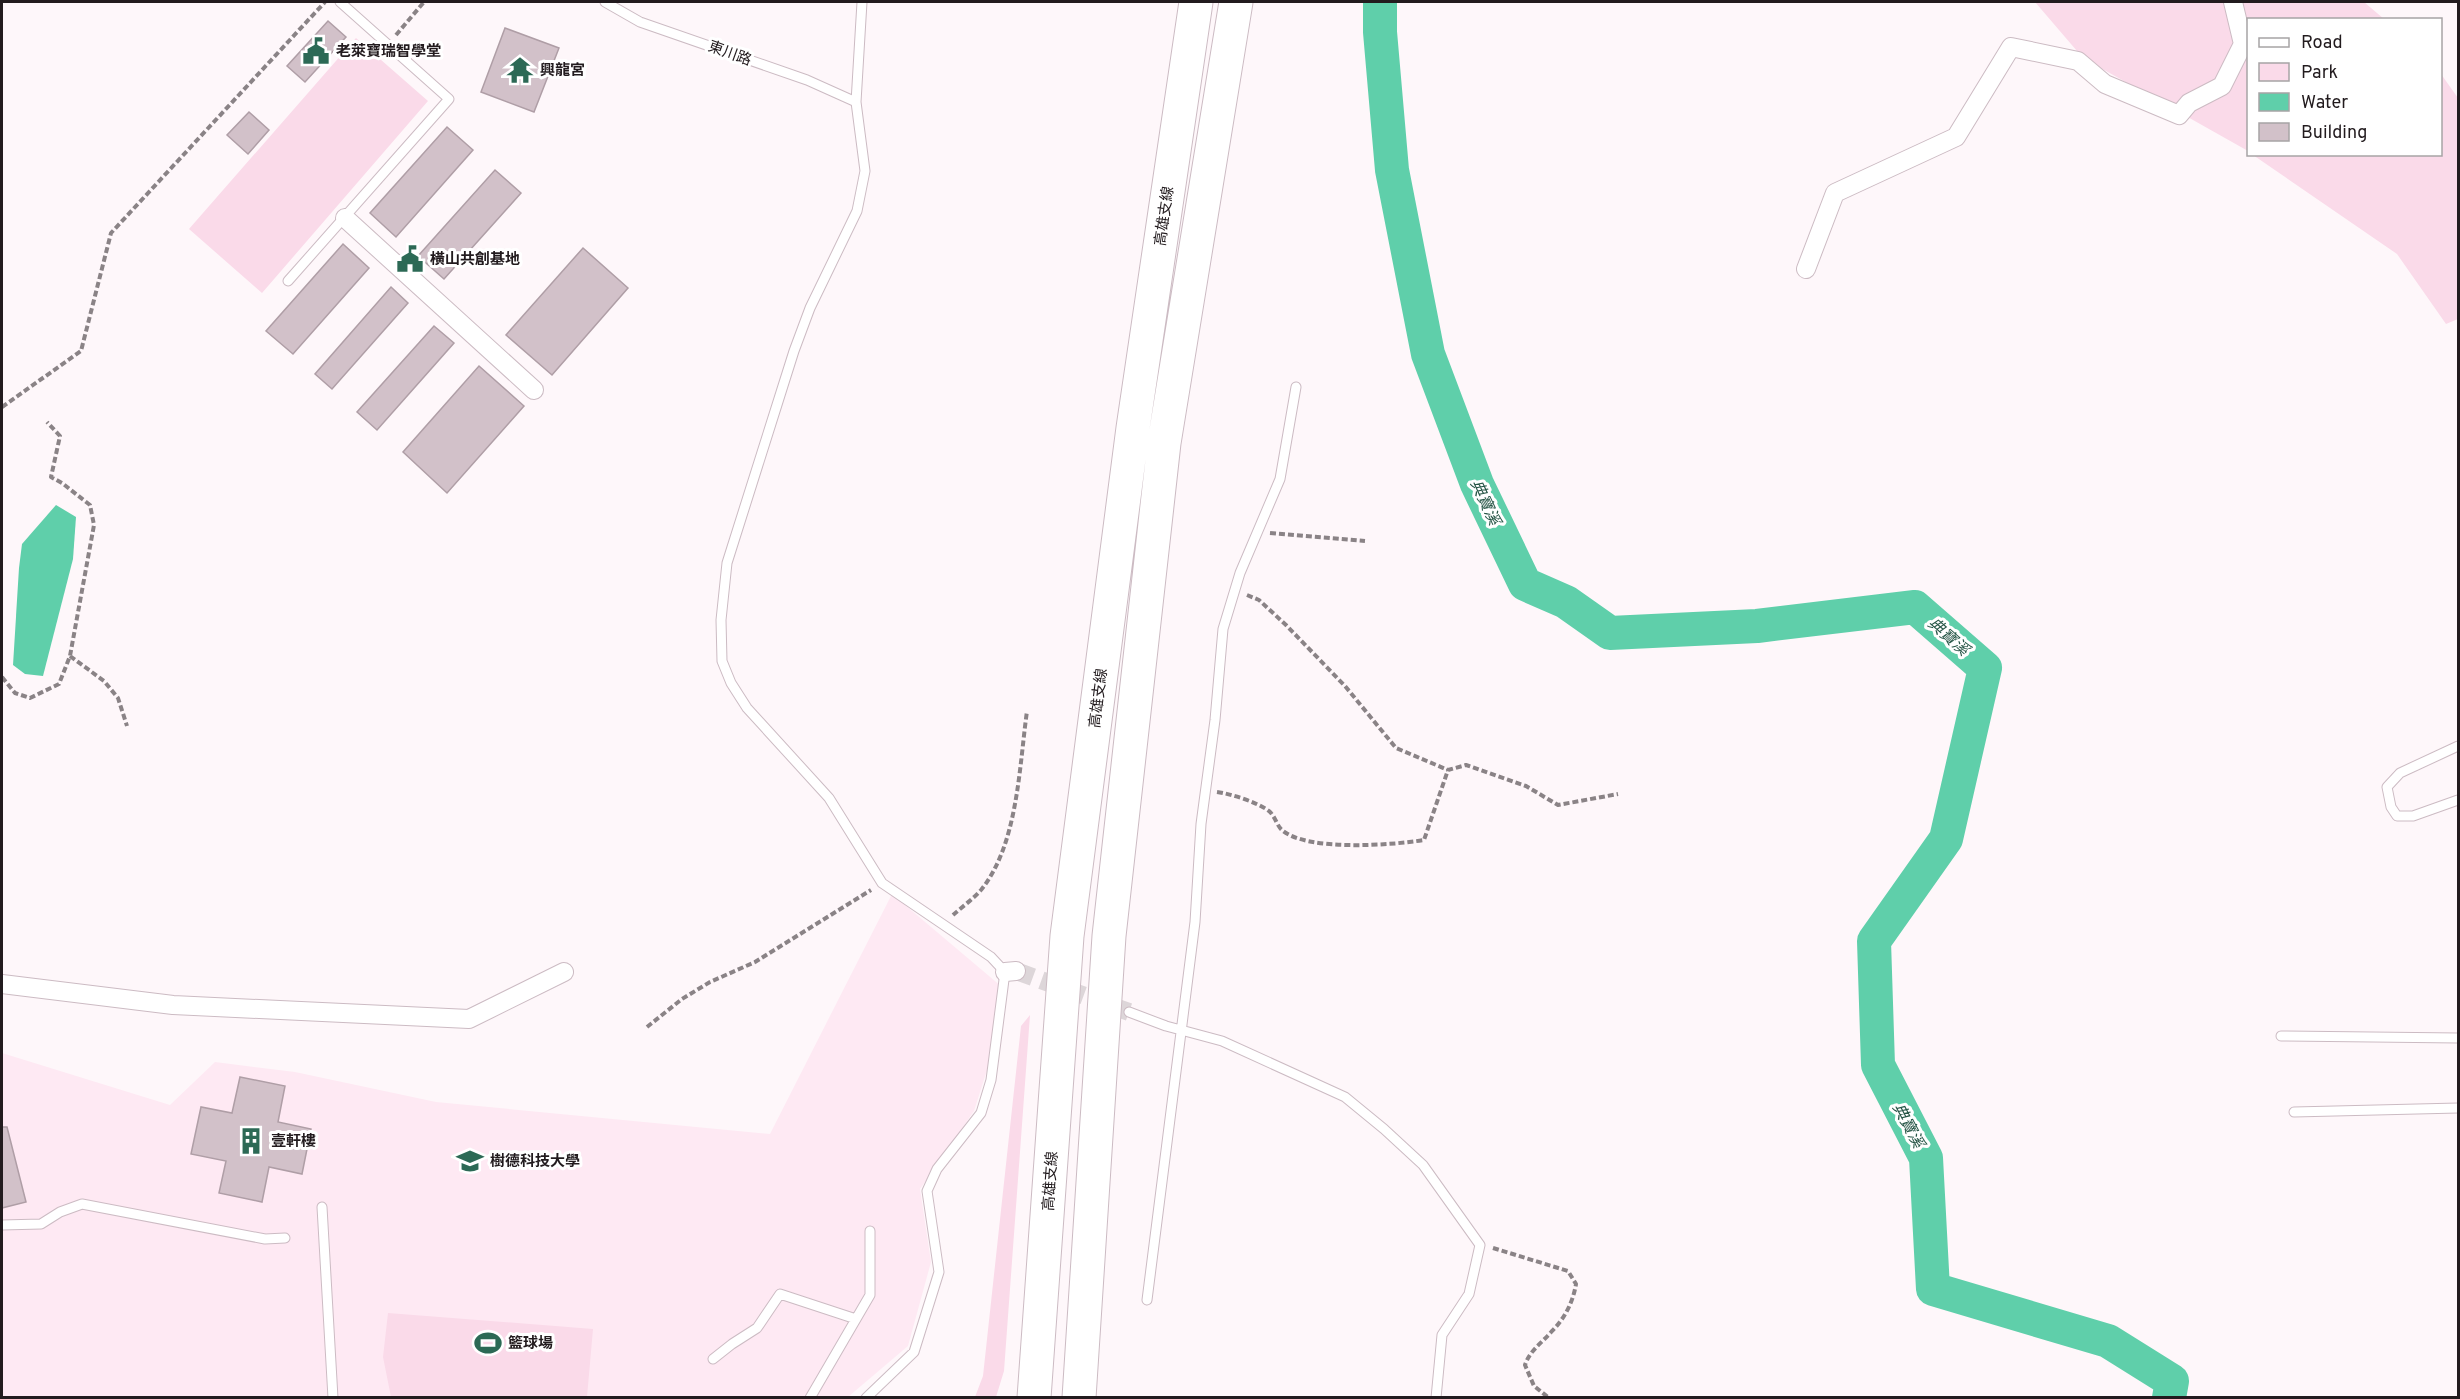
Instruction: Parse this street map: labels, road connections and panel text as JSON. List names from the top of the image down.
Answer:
{
  "streets": {
    "highway": ["高雄支線"],
    "lane": ["東川路"]
  },
  "water": ["典寶溪"],
  "places": {
    "public building": ["老萊寶瑞智學堂", "橫山共創基地"],
    "temple": ["興龍宮"],
    "building": ["壹軒樓"],
    "school or university": ["樹德科技大學"],
    "sports": ["籃球場"]
  },
  "legend": [
    "Road",
    "Park",
    "Water",
    "Building"
  ]
}
